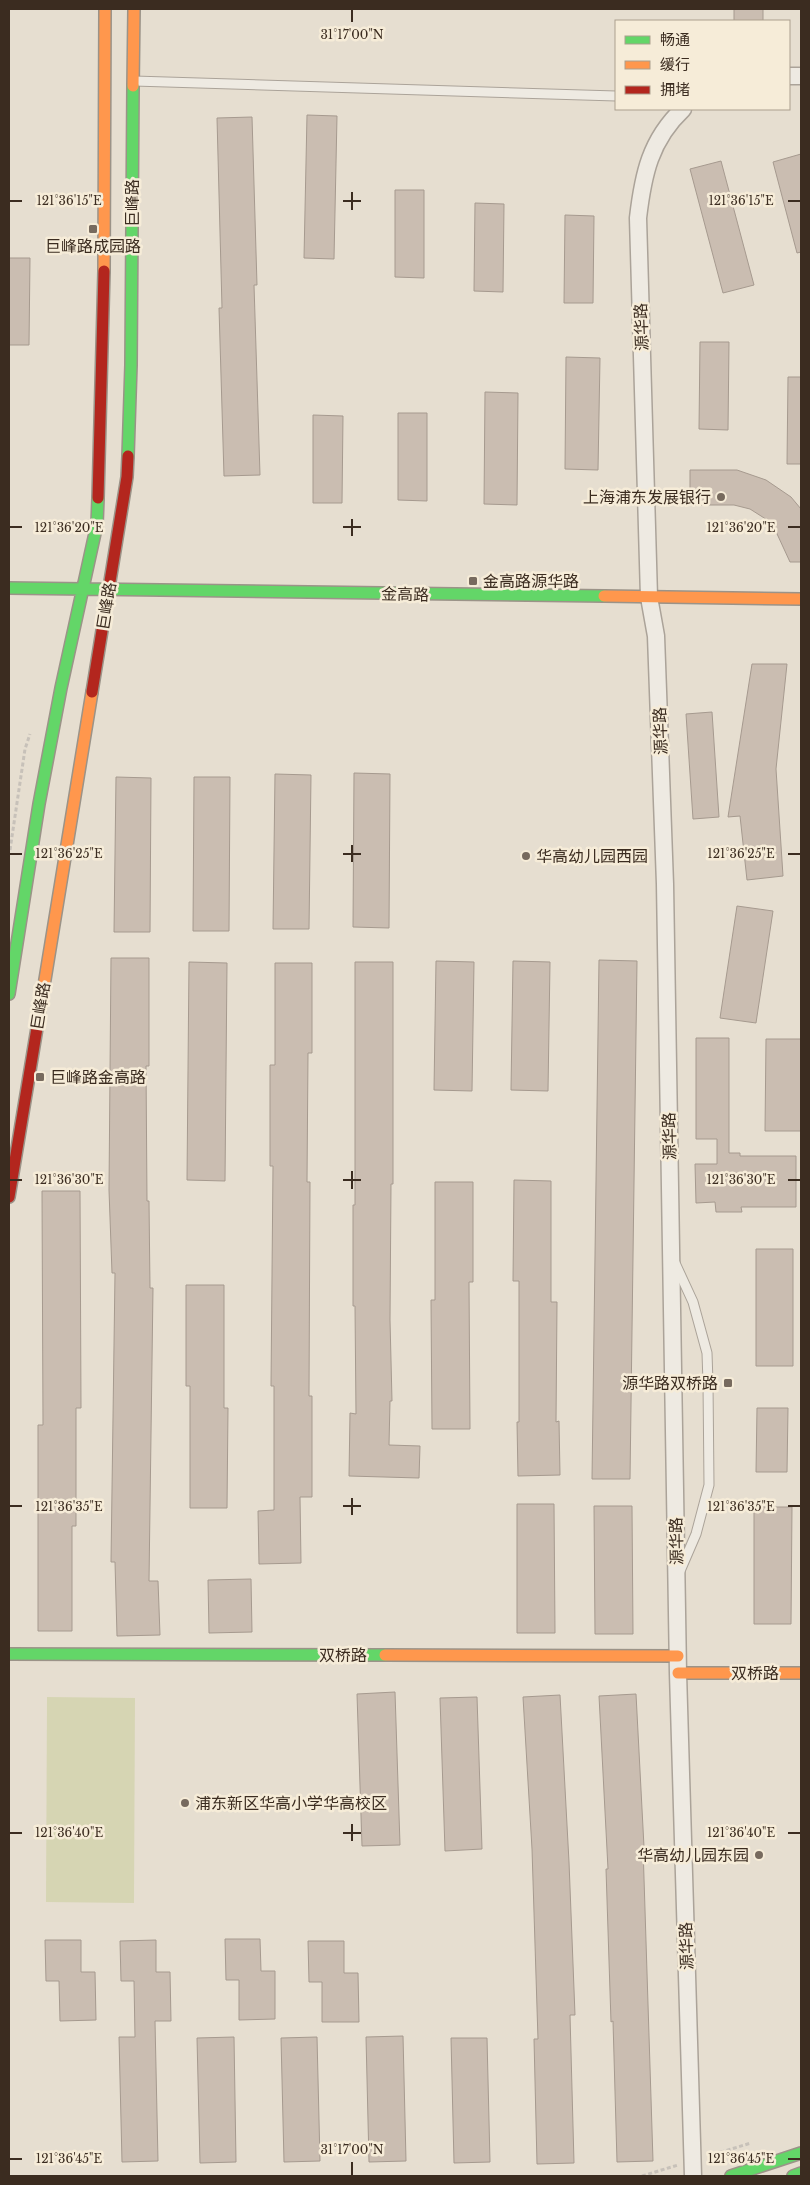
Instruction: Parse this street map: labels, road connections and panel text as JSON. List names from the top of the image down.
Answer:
{
  "streets": {
    "main road": ["巨峰路", "金高路", "双桥路"],
    "street": ["源华路"]
  },
  "crossings": [
    ["巨峰路", "金高路"],
    ["源华路", "金高路"],
    ["源华路", "双桥路"]
  ],
  "places": {
    "transit": [
      "巨峰路成园路",
      "金高路源华路",
      "巨峰路金高路",
      "源华路双桥路"
    ],
    "other": [
      "上海浦东发展银行",
      "华高幼儿园西园",
      "浦东新区华高小学华高校区",
      "华高幼儿园东园"
    ]
  },
  "legend": ["畅通", "缓行", "拥堵"],
  "coordinates": [
    "31°17'00\"N",
    "121°36'15\"E",
    "121°36'20\"E",
    "121°36'25\"E",
    "121°36'30\"E",
    "121°36'35\"E",
    "121°36'40\"E",
    "121°36'45\"E"
  ]
}
